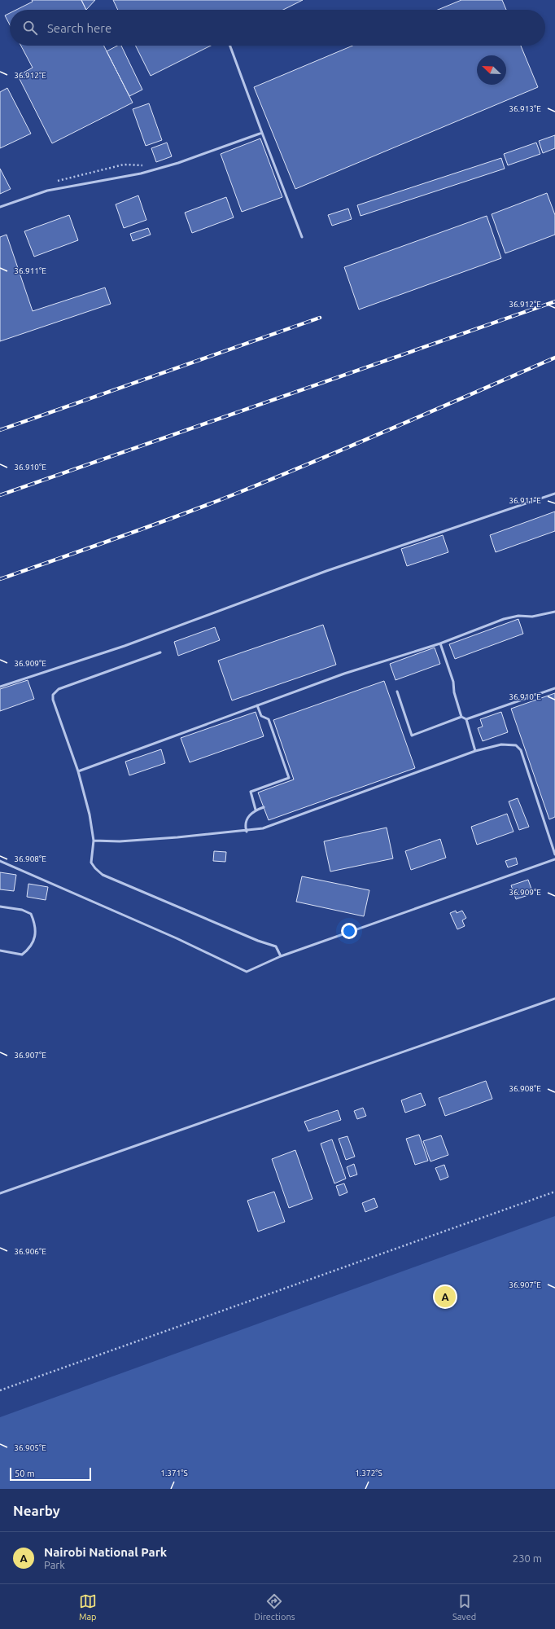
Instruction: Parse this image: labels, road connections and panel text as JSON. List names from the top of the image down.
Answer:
{
  "scale_bar": "50 m",
  "north": "top left",
  "page": {
    "search": "Search here",
    "pins": "A",
    "scale": "50 m",
    "heading": "Nearby",
    "list": [
      {
        "mark": "A",
        "name": "Nairobi National Park",
        "note": "Park",
        "value": "230 m"
      }
    ],
    "nav": ["Map", "Directions", "Saved"]
  },
  "coordinates": [
    "36.912°E",
    "36.913°E",
    "36.911°E",
    "36.910°E",
    "36.909°E",
    "36.908°E",
    "36.907°E",
    "36.906°E",
    "36.905°E",
    "1.371°S",
    "1.372°S"
  ]
}
